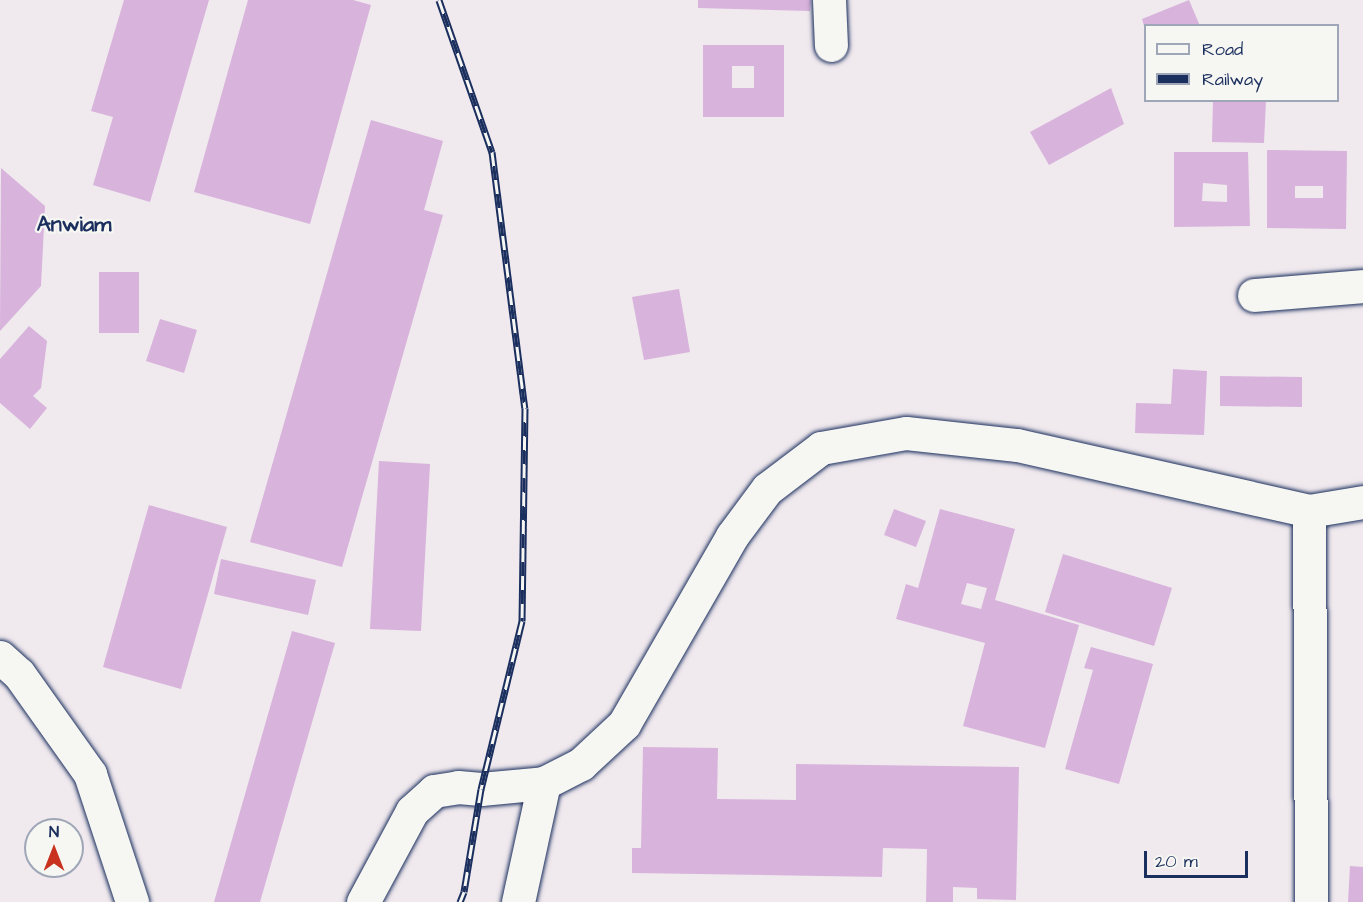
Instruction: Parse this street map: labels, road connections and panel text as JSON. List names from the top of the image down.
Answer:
{
  "districts": ["Anwiam"],
  "legend": ["Road", "Railway"],
  "scale_bar": "20 m",
  "north": "top"
}
